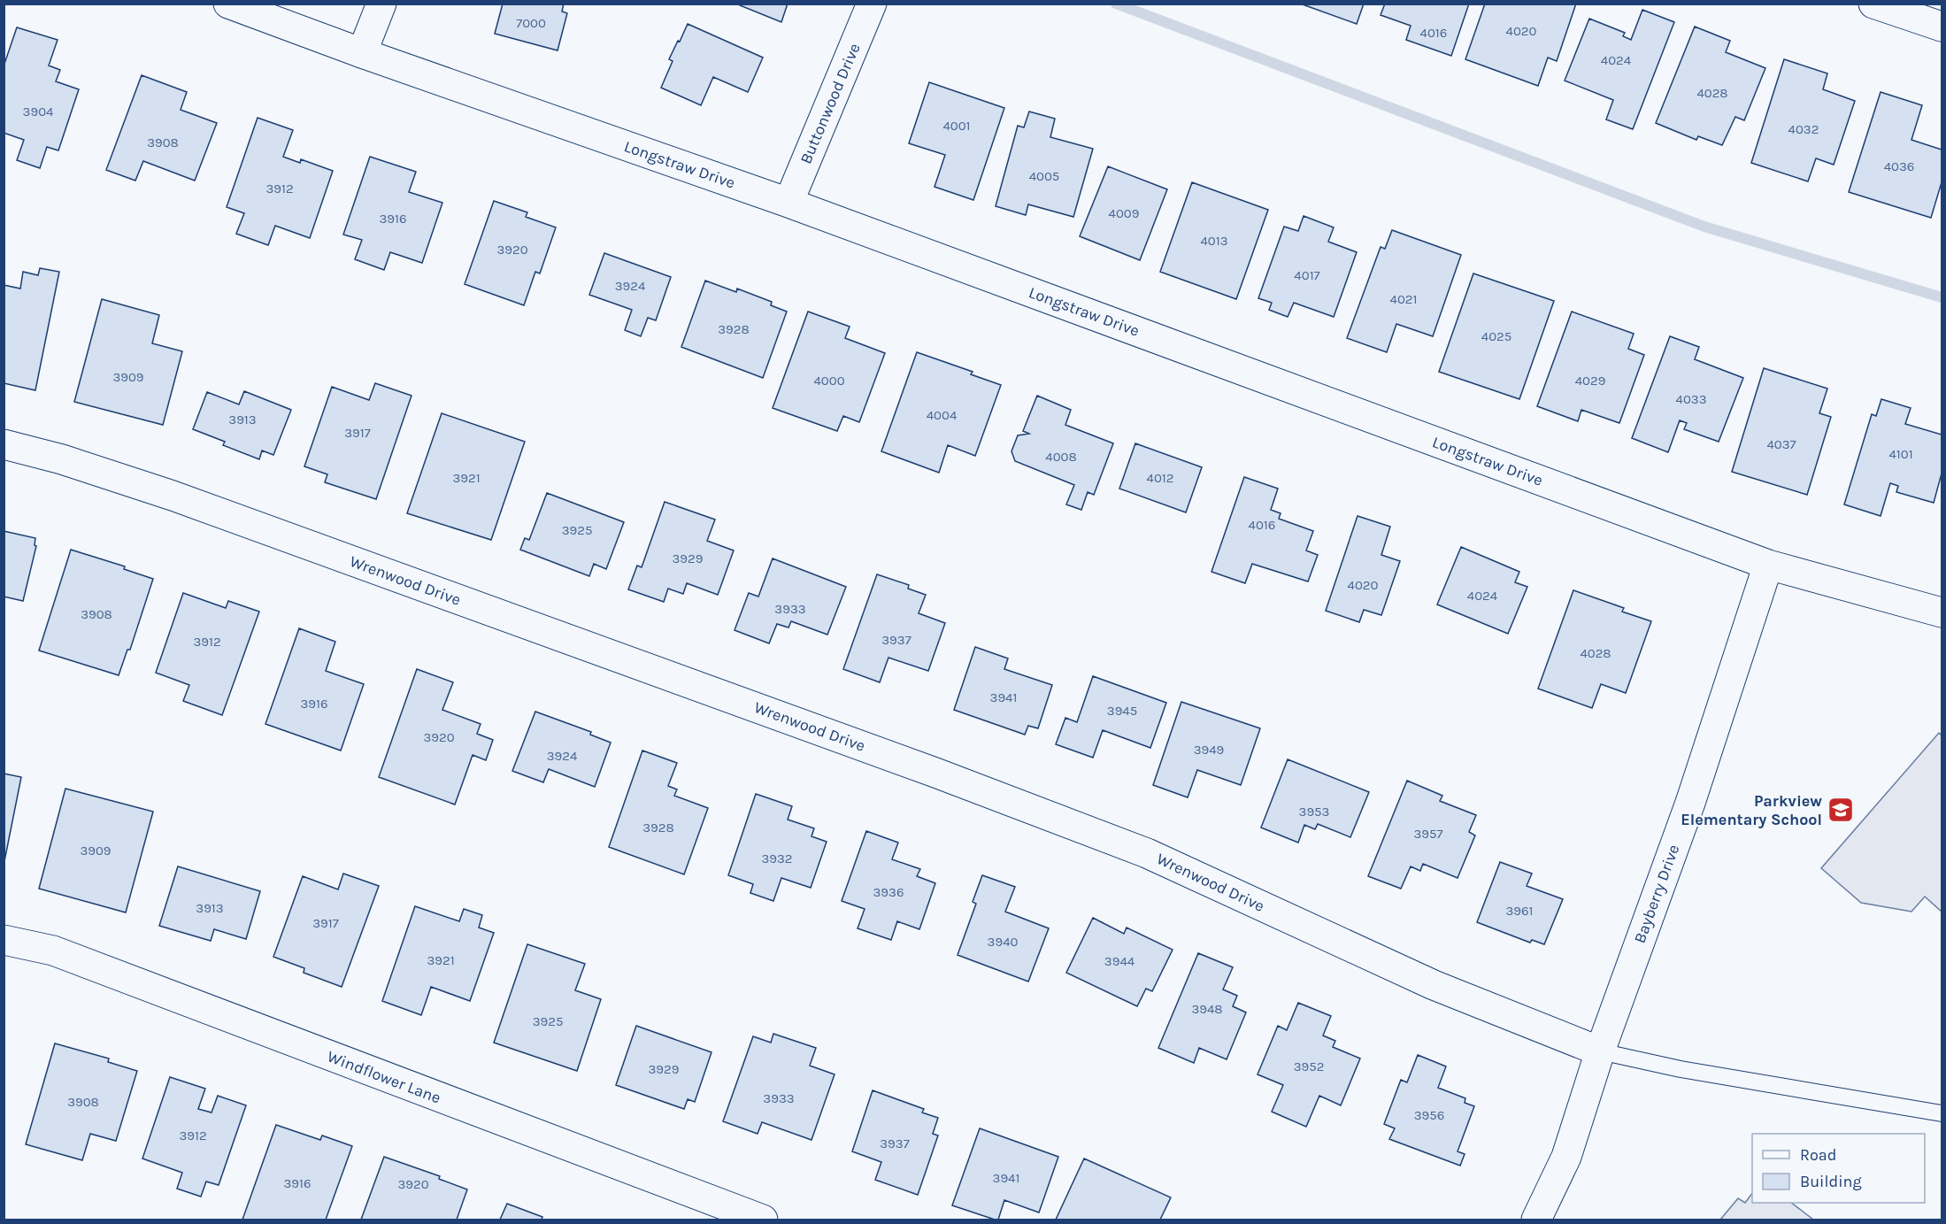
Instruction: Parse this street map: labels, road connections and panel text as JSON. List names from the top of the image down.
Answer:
{
  "streets": {
    "street": [
      "Buttonwood Drive",
      "Longstraw Drive",
      "Wrenwood Drive",
      "Bayberry Drive",
      "Windflower Lane"
    ]
  },
  "crossings": [
    ["Buttonwood Drive", "Longstraw Drive"],
    ["Longstraw Drive", "Bayberry Drive"],
    ["Wrenwood Drive", "Bayberry Drive"]
  ],
  "places": {
    "school or university": ["Parkview Elementary School"]
  },
  "house_numbers": [
    "7000",
    "4020",
    "4016",
    "4024",
    "4028",
    "3904",
    "4001",
    "4032",
    "3908",
    "4036",
    "4005",
    "3912",
    "4009",
    "3916",
    "4013",
    "3920",
    "4017",
    "3924",
    "4021",
    "3928",
    "4025",
    "3909",
    "4000",
    "4029",
    "4033",
    "4004",
    "3913",
    "3917",
    "4037",
    "4101",
    "4008",
    "3921",
    "4012",
    "4016",
    "3925",
    "3929",
    "4020",
    "4024",
    "3933",
    "3908",
    "3937",
    "3912",
    "4028",
    "3941",
    "3916",
    "3945",
    "3920",
    "3949",
    "3924",
    "3953",
    "3928",
    "3957",
    "3909",
    "3932",
    "3936",
    "3913",
    "3961",
    "3917",
    "3940",
    "3921",
    "3944",
    "3948",
    "3925",
    "3952",
    "3929",
    "3933",
    "3908",
    "3956",
    "3912",
    "3937",
    "3941",
    "3916",
    "3920"
  ],
  "legend": ["Road", "Building"]
}
